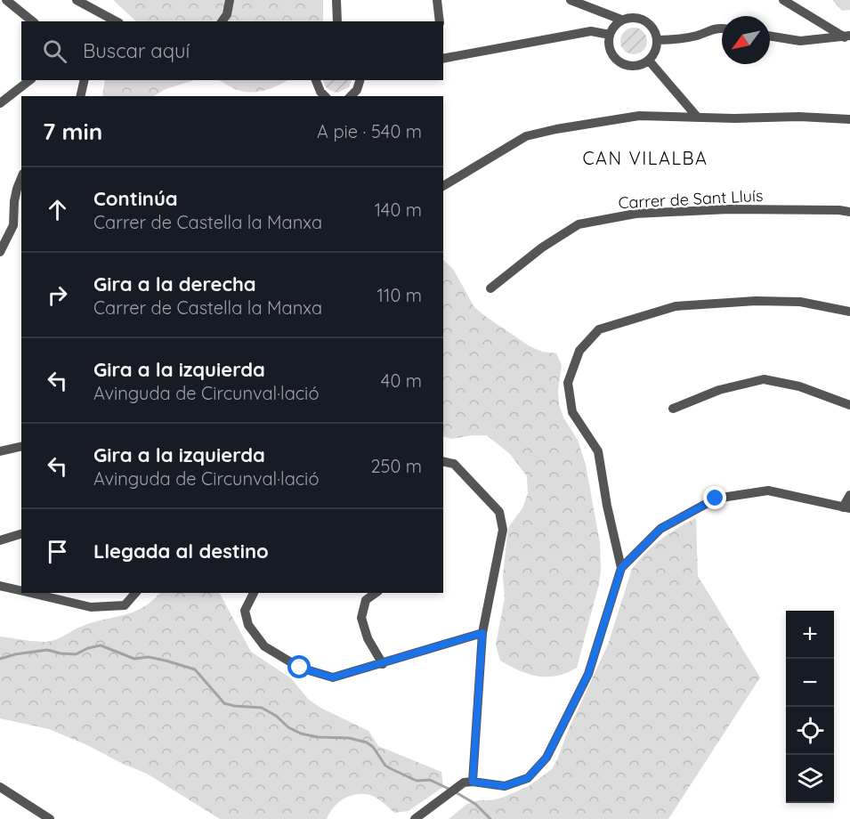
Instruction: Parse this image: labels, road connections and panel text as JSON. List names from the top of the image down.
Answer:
{
  "streets": {
    "street": ["Carrer de Sant Lluís"]
  },
  "districts": ["CAN VILALBA"],
  "north": "bottom left",
  "page": {
    "search": "Buscar aquí",
    "heading": ["7 min", "A pie · 540 m"],
    "list": [
      ["Continúa", "Carrer de Castella la Manxa", "140 m"],
      ["Gira a la derecha", "Carrer de Castella la Manxa", "110 m"],
      ["Gira a la izquierda", "Avinguda de Circunval·lació", "40 m"],
      ["Gira a la izquierda", "Avinguda de Circunval·lació", "250 m"],
      "Llegada al destino"
    ],
    "map_buttons": ["+", "−"]
  }
}
